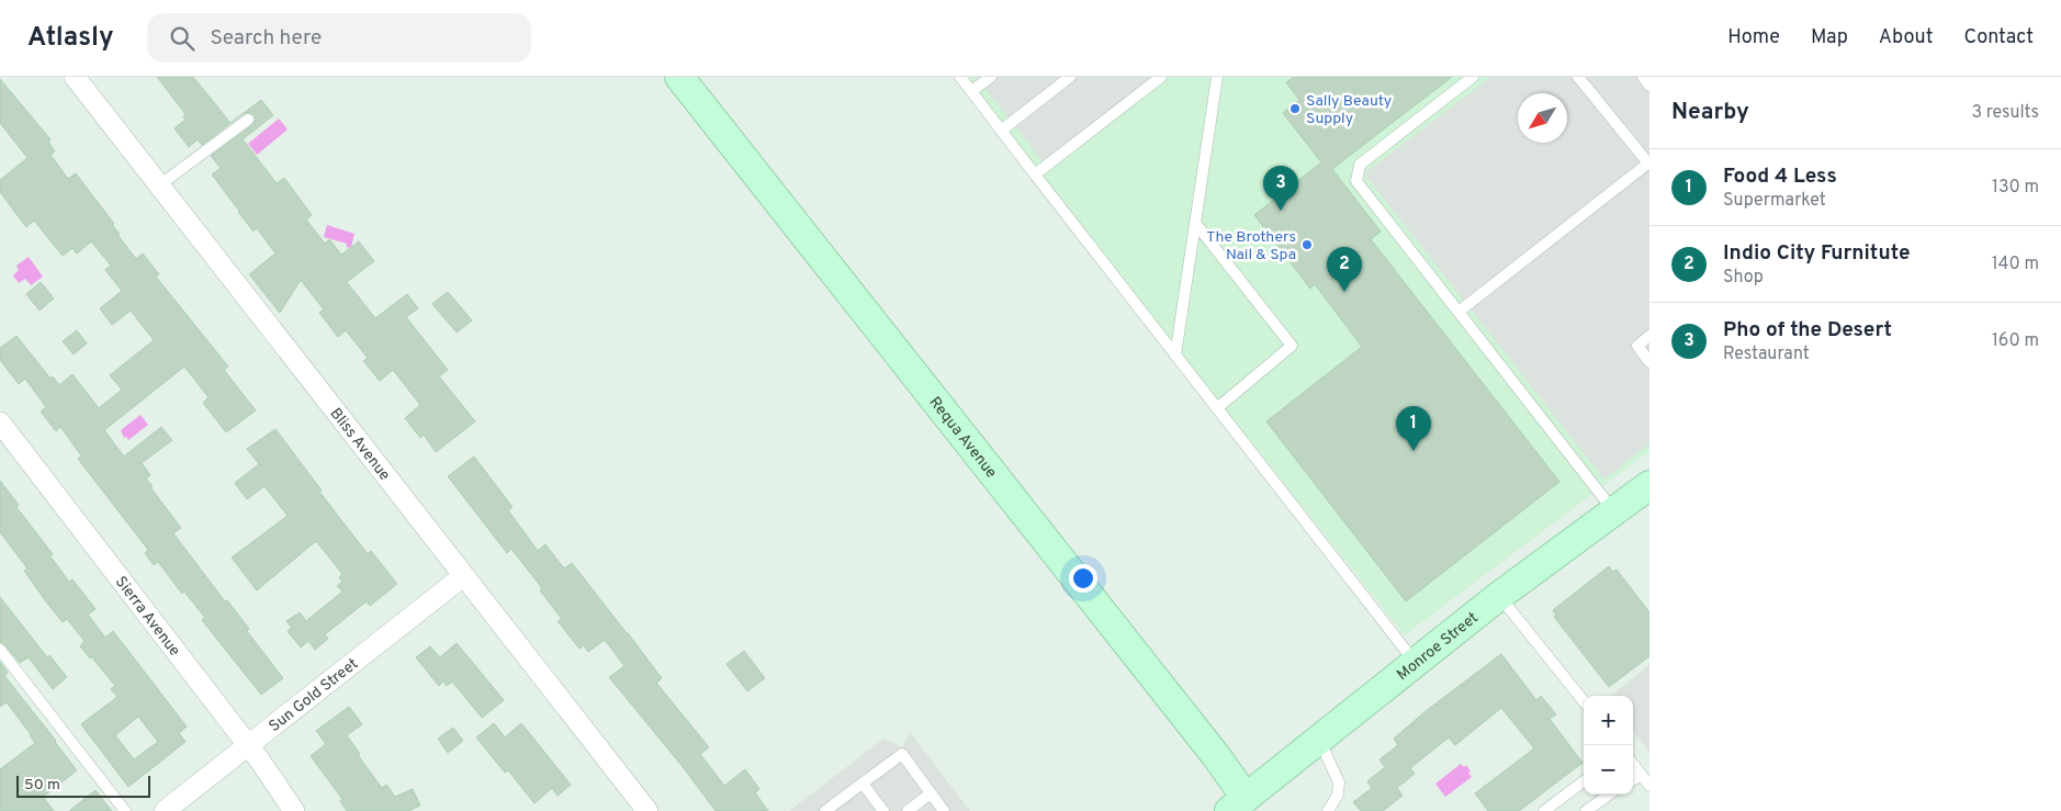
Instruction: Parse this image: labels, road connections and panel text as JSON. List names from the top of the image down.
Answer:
{
  "streets": {
    "street": [
      "Requa Avenue",
      "Bliss Avenue",
      "Sierra Avenue",
      "Monroe Street",
      "Sun Gold Street"
    ]
  },
  "crossings": [
    ["Requa Avenue", "Monroe Street"],
    ["Bliss Avenue", "Sun Gold Street"],
    ["Sierra Avenue", "Sun Gold Street"]
  ],
  "places": ["Sally Beauty Supply", "The Brothers Nail & Spa"],
  "scale_bar": "50 m",
  "north": "bottom left",
  "page": {
    "header": "Atlasly",
    "search": "Search here",
    "nav": [
      "Home",
      "Map",
      "About",
      "Contact"
    ],
    "heading": ["Nearby", "3 results"],
    "list": [
      {
        "mark": "1",
        "name": "Food 4 Less",
        "note": "Supermarket",
        "value": "130 m"
      },
      {
        "mark": "2",
        "name": "Indio City Furnitute",
        "note": "Shop",
        "value": "140 m"
      },
      {
        "mark": "3",
        "name": "Pho of the Desert",
        "note": "Restaurant",
        "value": "160 m"
      }
    ],
    "pins": ["3", "2", "1"],
    "map_buttons": ["+", "−"],
    "scale": "50 m"
  }
}
